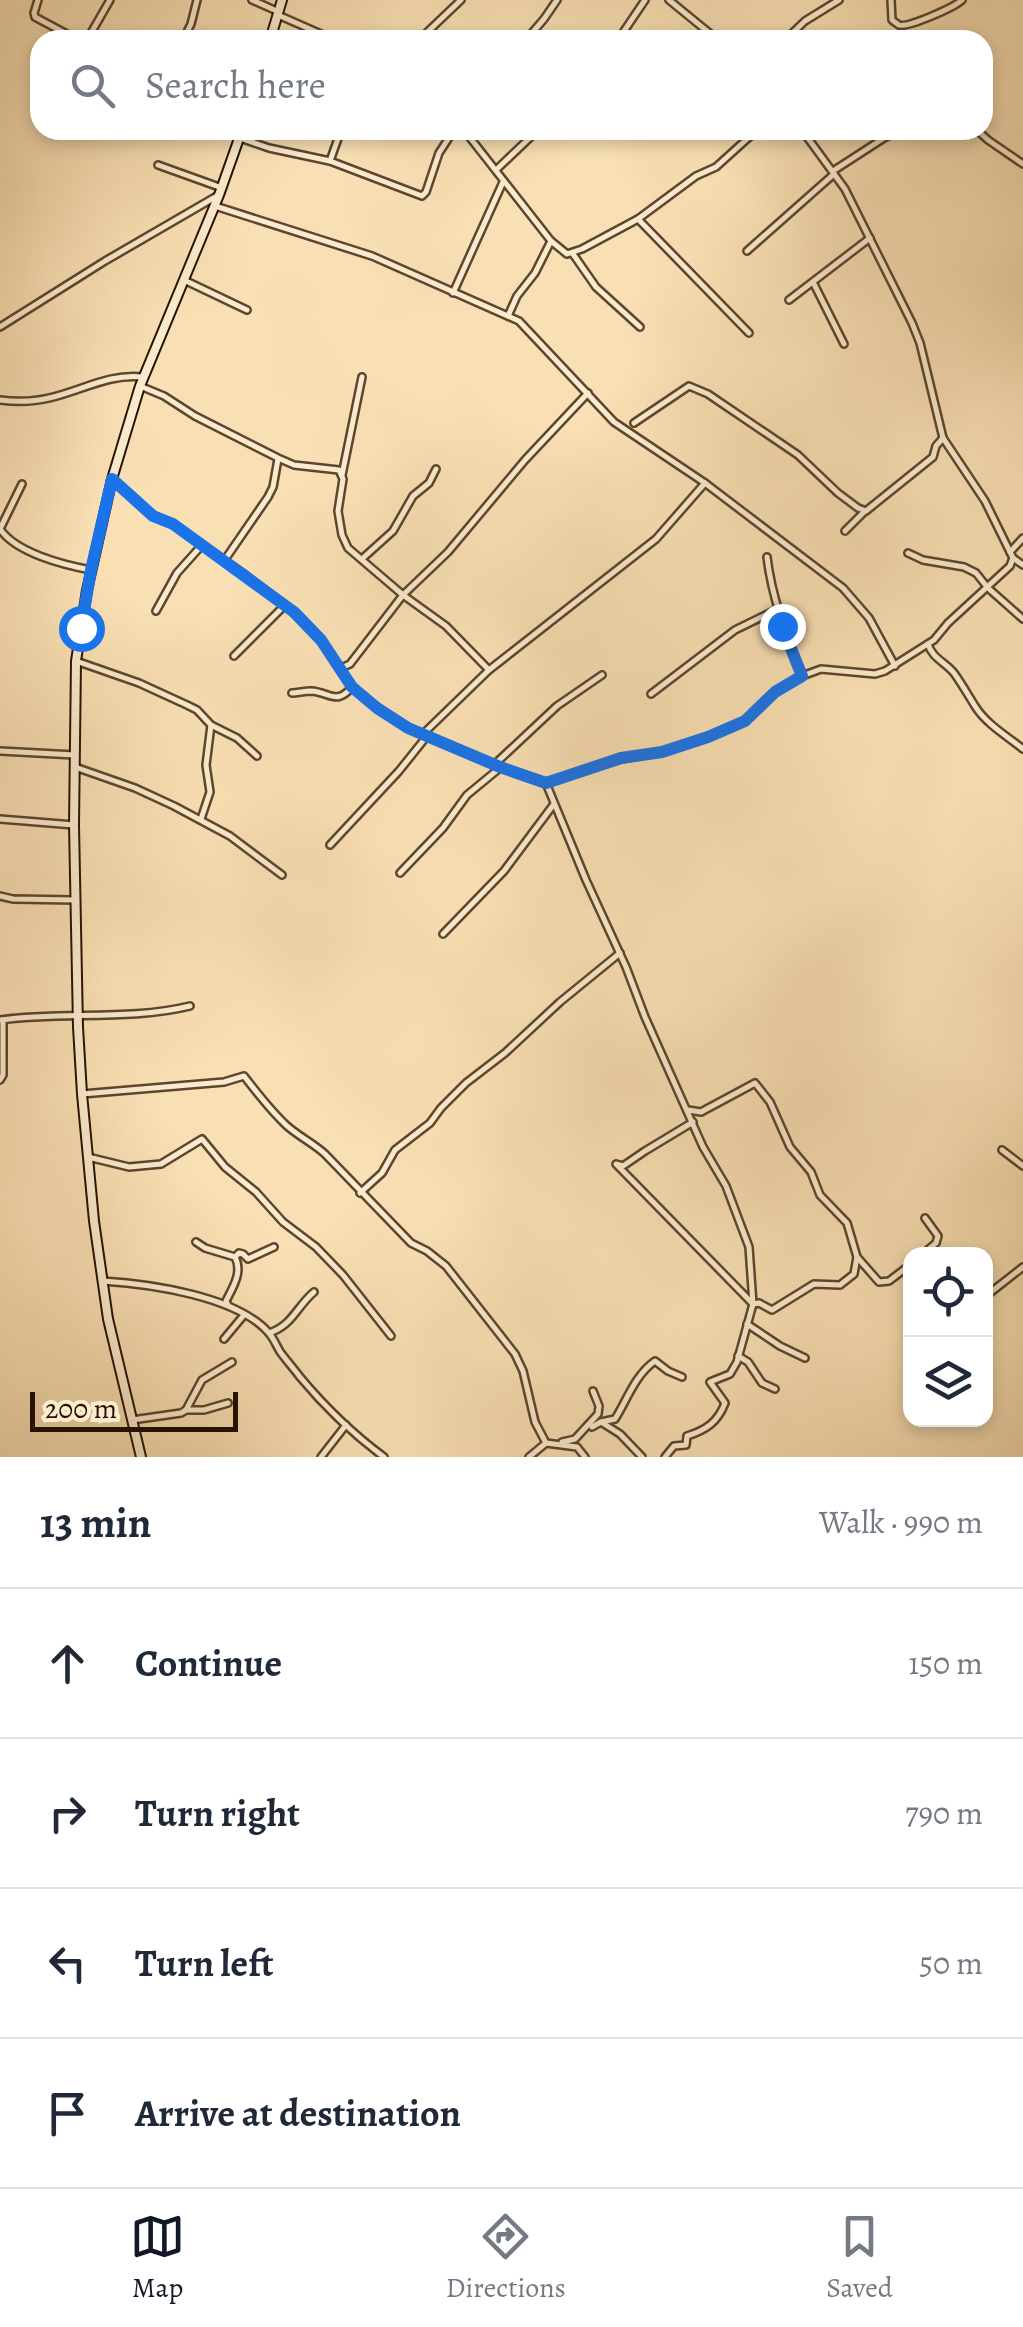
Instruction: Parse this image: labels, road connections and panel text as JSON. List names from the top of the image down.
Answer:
{
  "scale_bar": "200 m",
  "page": {
    "search": "Search here",
    "scale": "200 m",
    "heading": ["13 min", "Walk · 990 m"],
    "list": [
      ["Continue", "150 m"],
      ["Turn right", "790 m"],
      ["Turn left", "50 m"],
      "Arrive at destination"
    ],
    "nav": ["Map", "Directions", "Saved"]
  }
}
